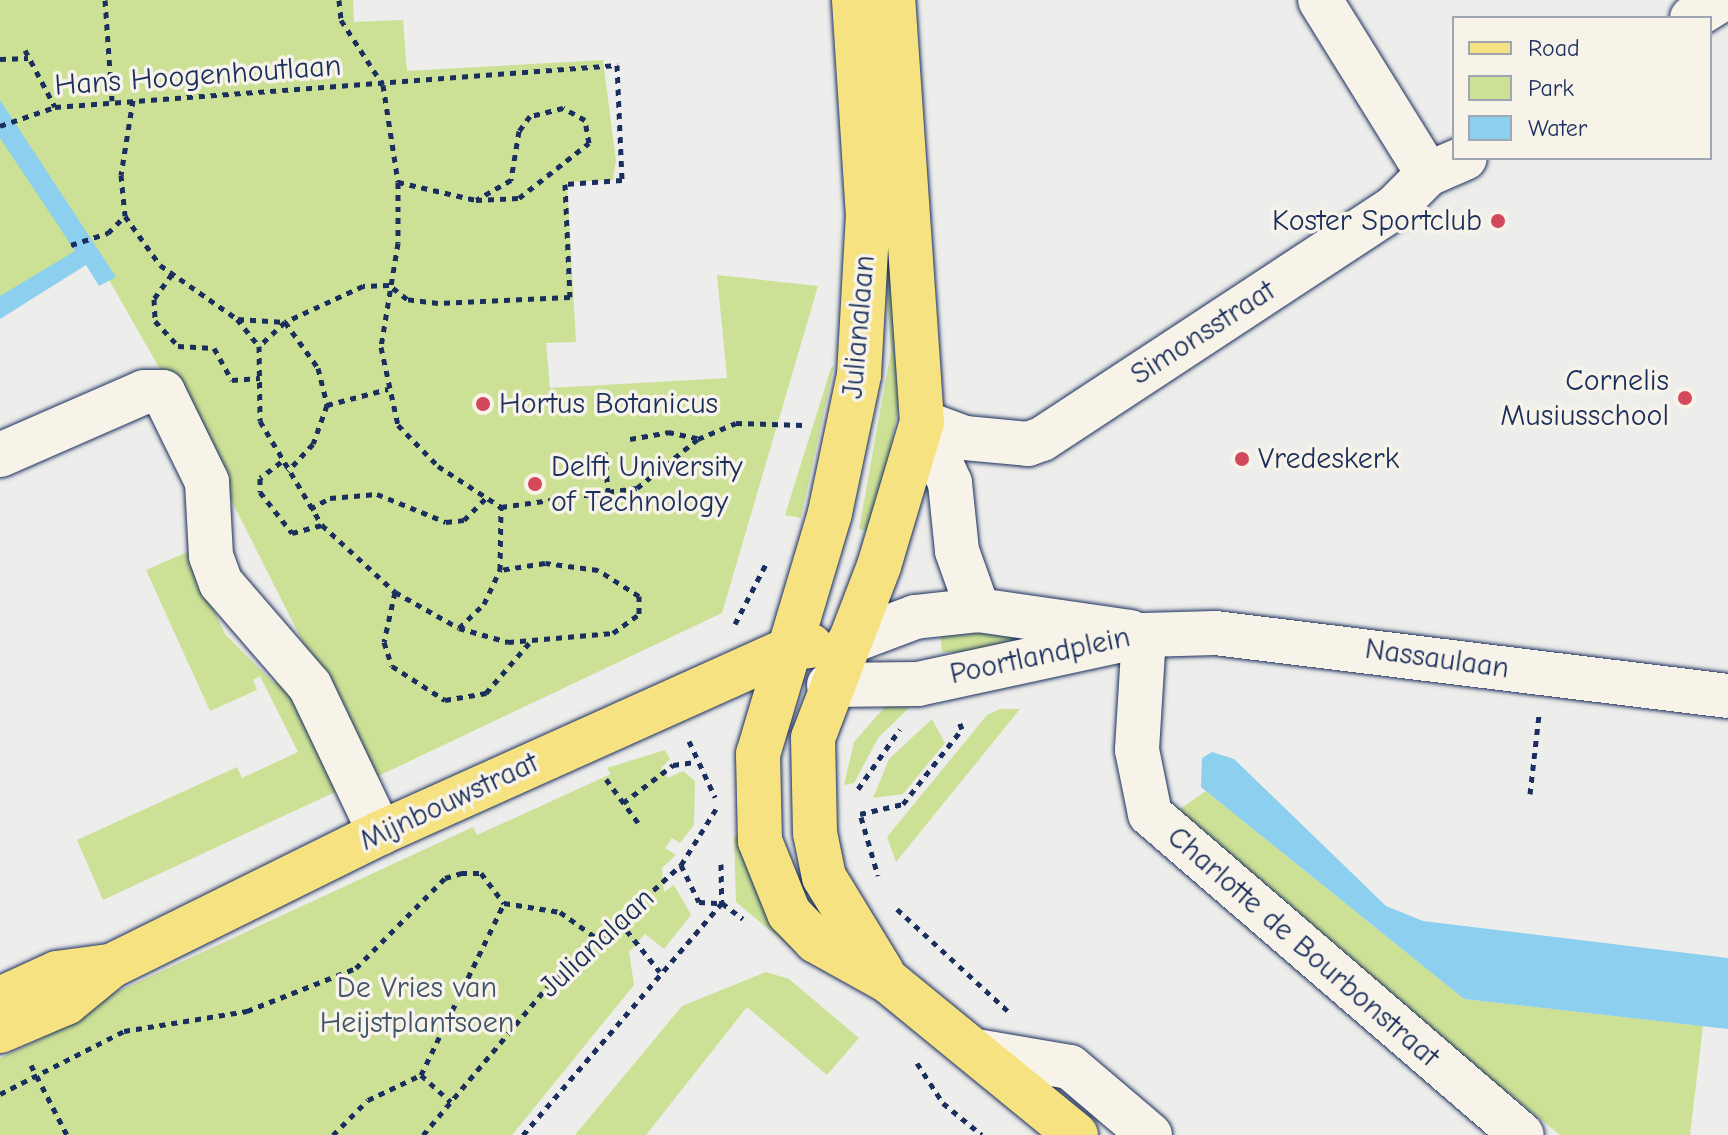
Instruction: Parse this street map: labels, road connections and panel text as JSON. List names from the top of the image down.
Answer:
{
  "streets": {
    "main road": ["Julianalaan", "Poortlandplein", "Mijnbouwstraat"],
    "street": ["Simonsstraat", "Nassaulaan", "Charlotte de Bourbonstraat"],
    "path": ["Hans Hoogenhoutlaan"]
  },
  "crossings": [
    ["Julianalaan", "Simonsstraat"],
    ["Julianalaan", "Poortlandplein"],
    ["Julianalaan", "Mijnbouwstraat"],
    ["Poortlandplein", "Nassaulaan"],
    ["Poortlandplein", "Mijnbouwstraat"],
    ["Poortlandplein", "Charlotte de Bourbonstraat"],
    ["Nassaulaan", "Charlotte de Bourbonstraat"]
  ],
  "parks": ["De Vries van Heijstplantsoen"],
  "places": [
    "Koster Sportclub",
    "Cornelis Musiusschool",
    "Hortus Botanicus",
    "Vredeskerk",
    "Delft University of Technology"
  ],
  "legend": ["Road", "Park", "Water"]
}
